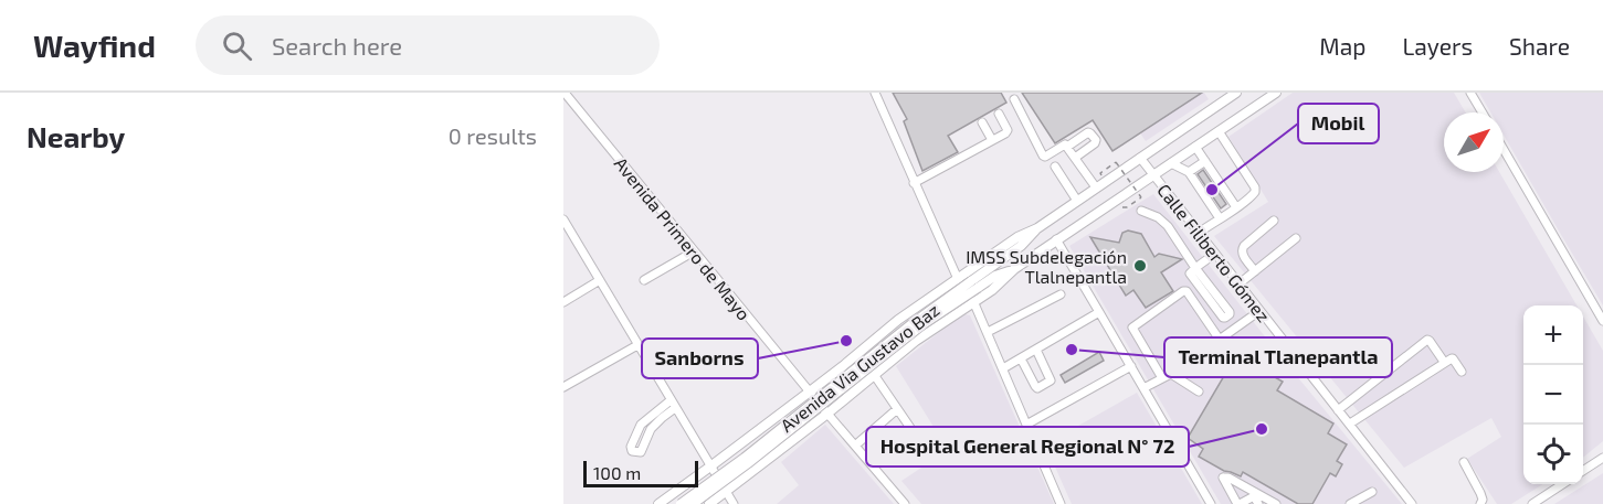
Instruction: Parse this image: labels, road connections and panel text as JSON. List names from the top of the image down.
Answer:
{
  "streets": {
    "main road": ["Avenida Via Gustavo Baz"],
    "street": ["Avenida Primero de Mayo", "Calle Filiberto Gómez"]
  },
  "crossings": [
    ["Avenida Primero de Mayo", "Avenida Via Gustavo Baz"],
    ["Calle Filiberto Gómez", "Avenida Via Gustavo Baz"]
  ],
  "places": [
    "Mobil",
    "IMSS Subdelegación Tlalnepantla",
    "Sanborns",
    "Terminal Tlanepantla",
    "Hospital General Regional N° 72"
  ],
  "scale_bar": "100 m",
  "north": "top right",
  "page": {
    "header": "Wayfind",
    "search": "Search here",
    "nav": ["Map", "Layers", "Share"],
    "heading": ["Nearby", "0 results"],
    "map_buttons": ["+", "−"],
    "scale": "100 m"
  }
}
